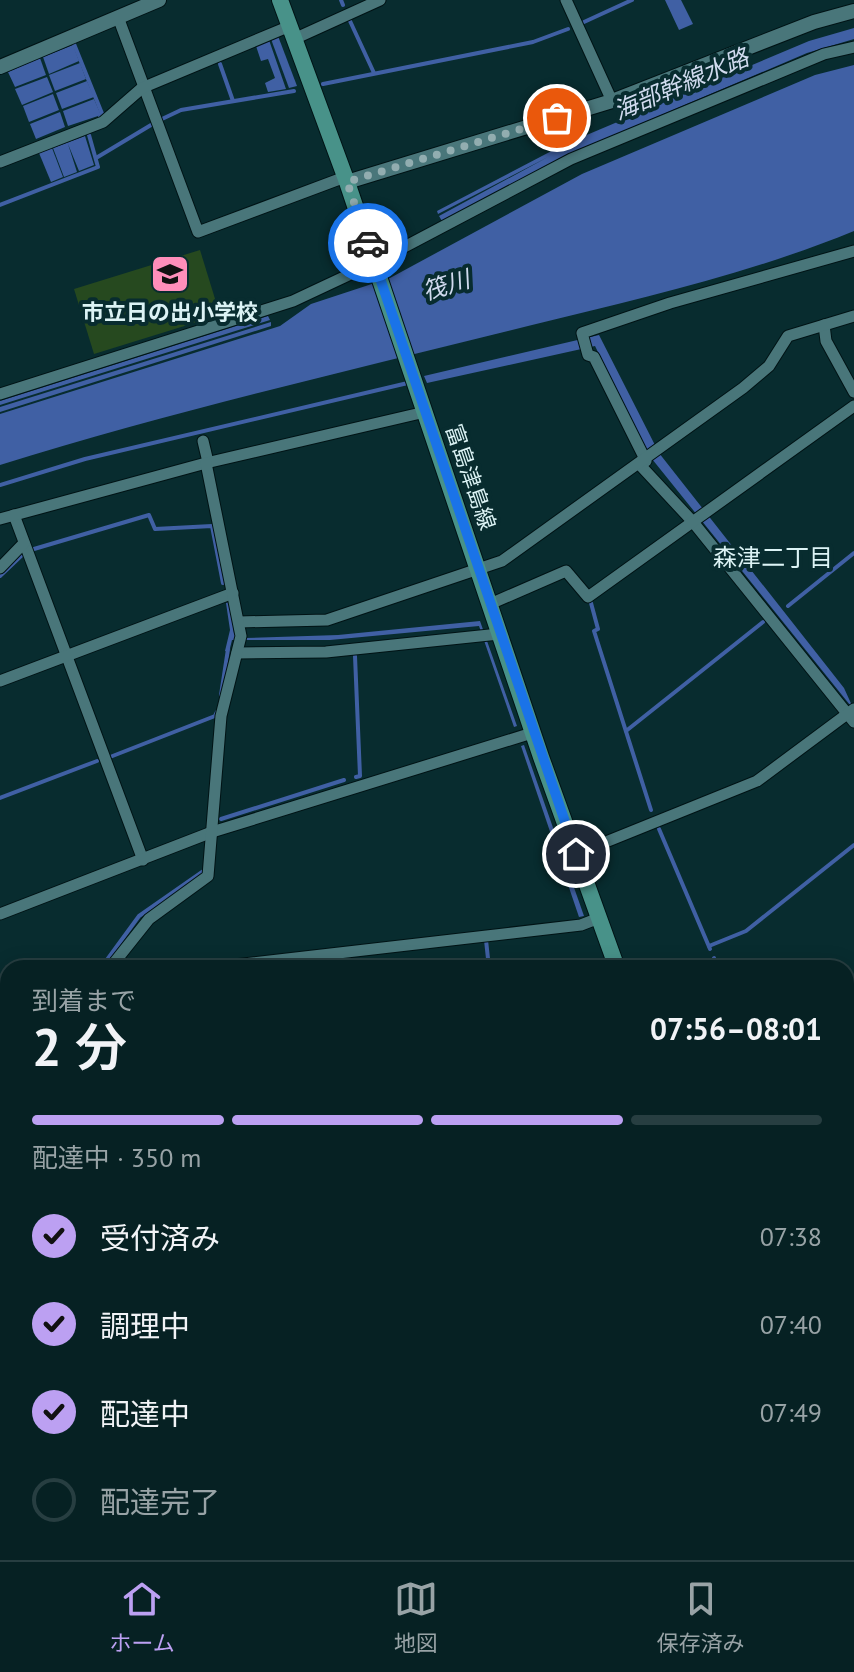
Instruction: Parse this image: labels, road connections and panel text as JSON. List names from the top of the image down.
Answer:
{
  "streets": {
    "main road": ["富島津島線"]
  },
  "districts": ["森津二丁目"],
  "water": ["海部幹線水路", "筏川"],
  "places": {
    "school or university": ["市立日の出小学校"]
  },
  "page": {
    "heading": ["2 分", "到着まで", "07:56–08:01"],
    "bar": "配達中 · 350 m",
    "list": [
      ["受付済み", "07:38"],
      ["調理中", "07:40"],
      ["配達中", "07:49"],
      "配達完了"
    ],
    "tabs": ["ホーム", "地図", "保存済み"]
  }
}
